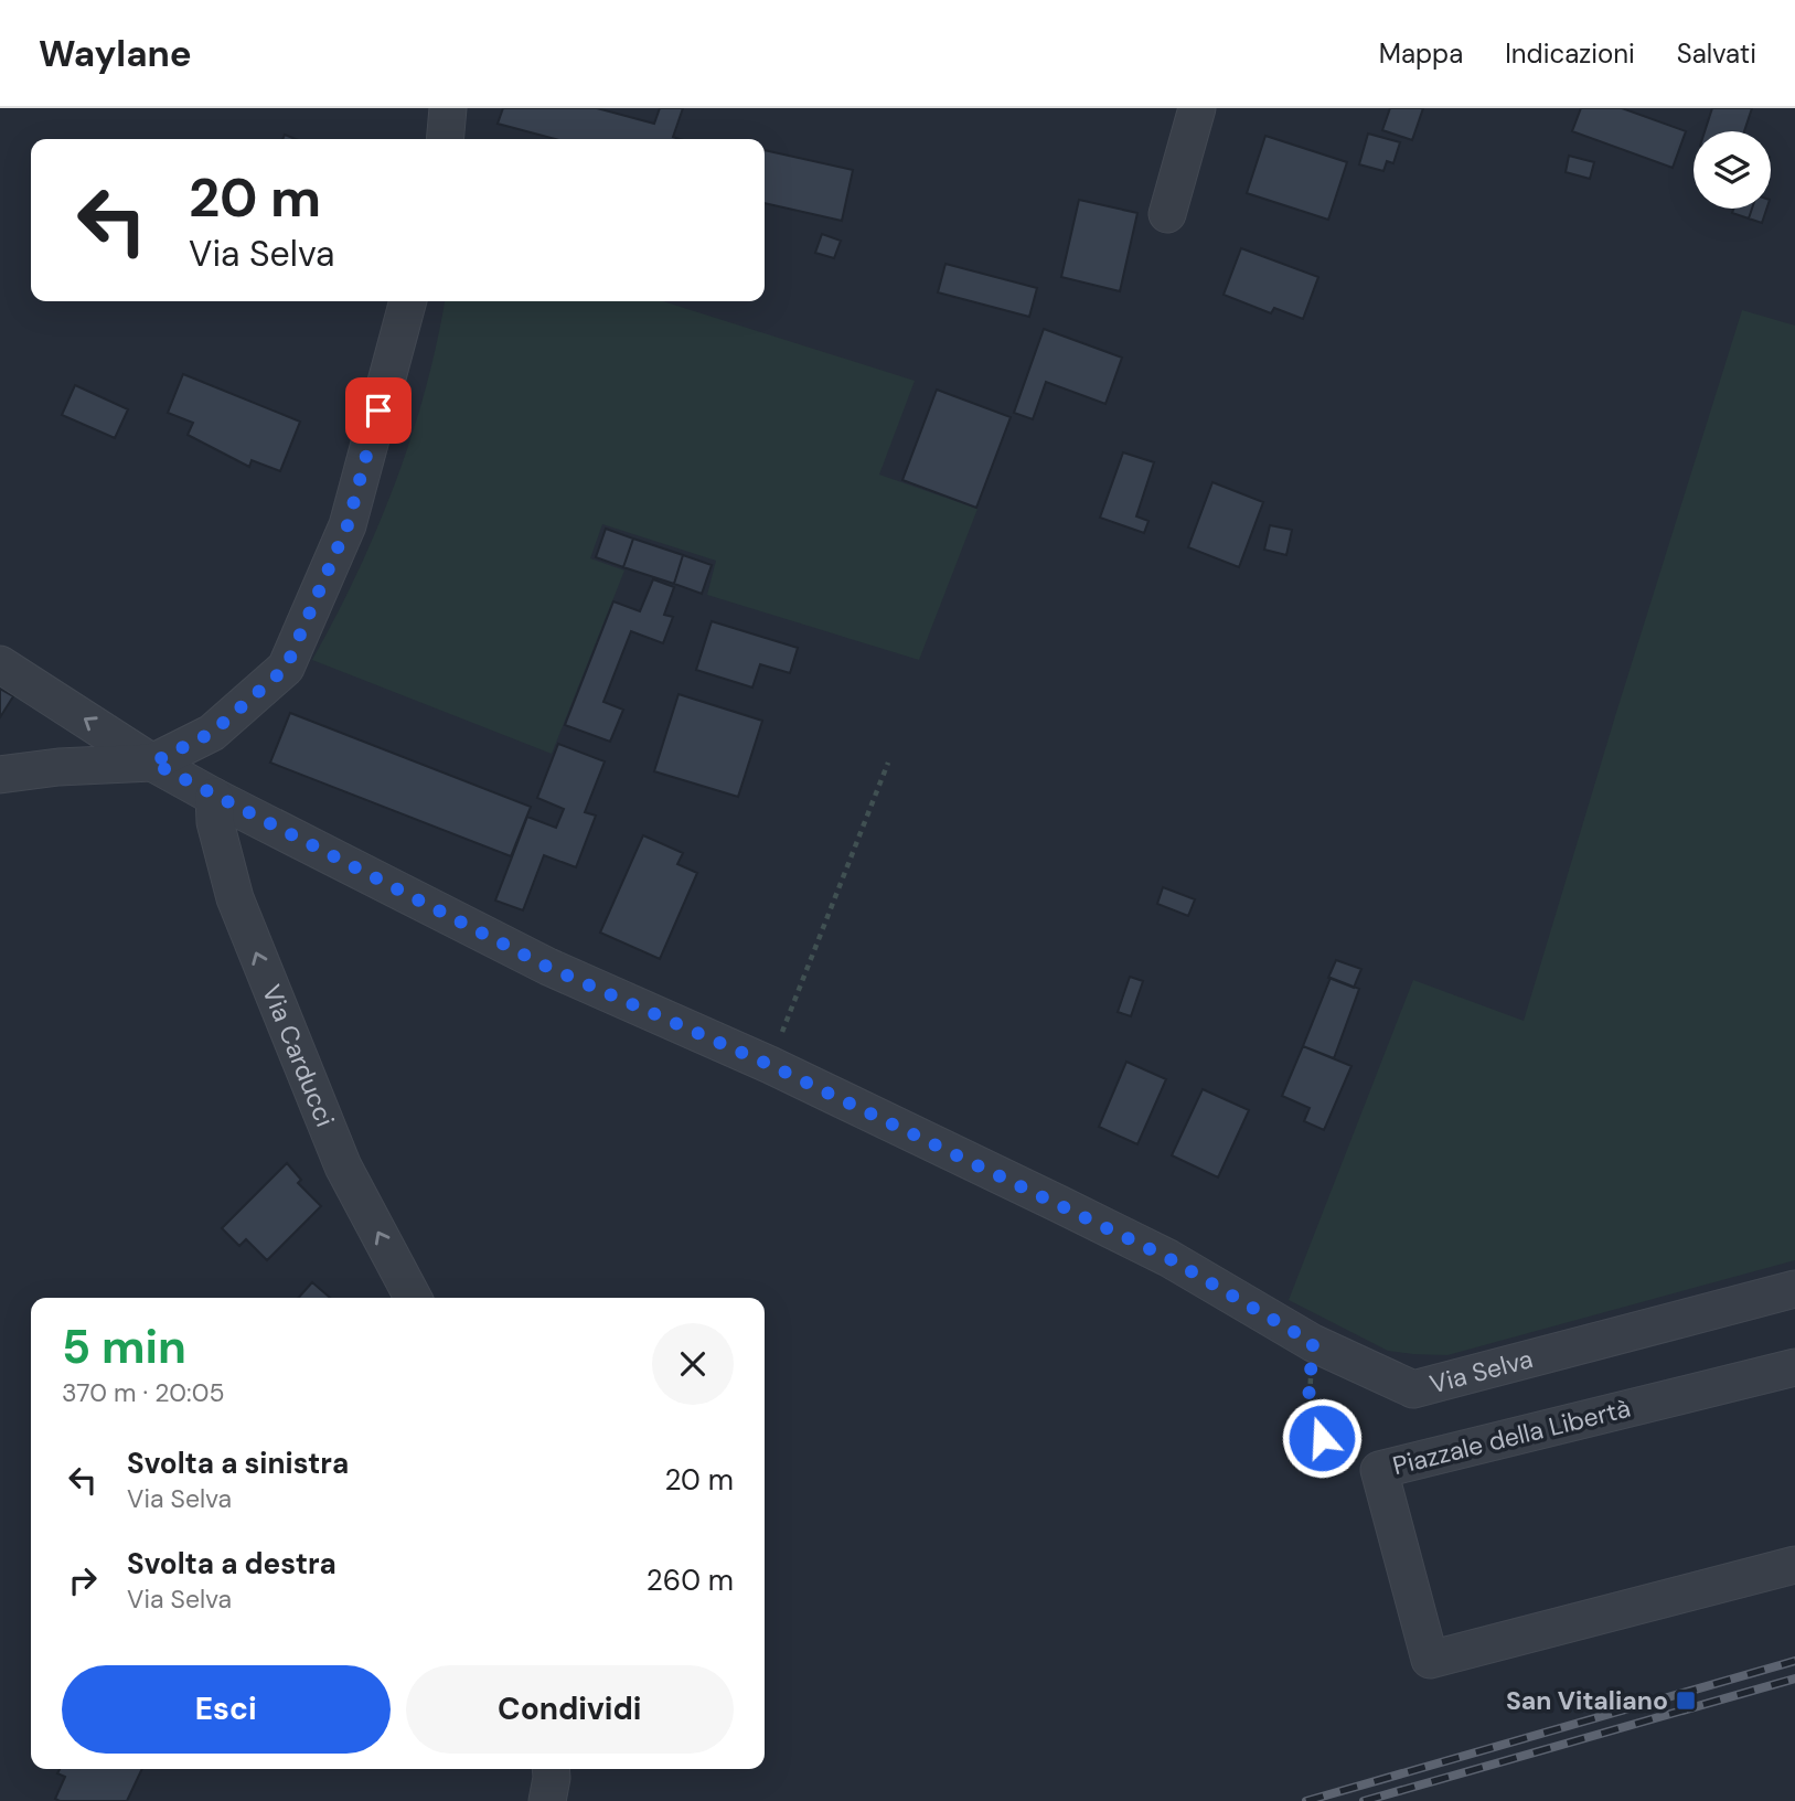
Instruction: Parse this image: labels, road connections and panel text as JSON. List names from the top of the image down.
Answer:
{
  "streets": {
    "street": ["Via Carducci", "Via Selva", "Piazzale della Libertà"]
  },
  "crossings": [
    ["Via Carducci", "Via Selva"]
  ],
  "one_way": ["Via Carducci"],
  "places": {
    "transit": ["San Vitaliano"]
  },
  "page": {
    "header": "Waylane",
    "nav": ["Mappa", "Indicazioni", "Salvati"],
    "turn": ["20 m", "Via Selva"],
    "heading": ["5 min", "370 m · 20:05"],
    "list": [
      {
        "name": "Svolta a sinistra",
        "note": "Via Selva",
        "value": "20 m"
      },
      {
        "name": "Svolta a destra",
        "note": "Via Selva",
        "value": "260 m"
      }
    ],
    "buttons": ["Esci", "Condividi"]
  }
}
